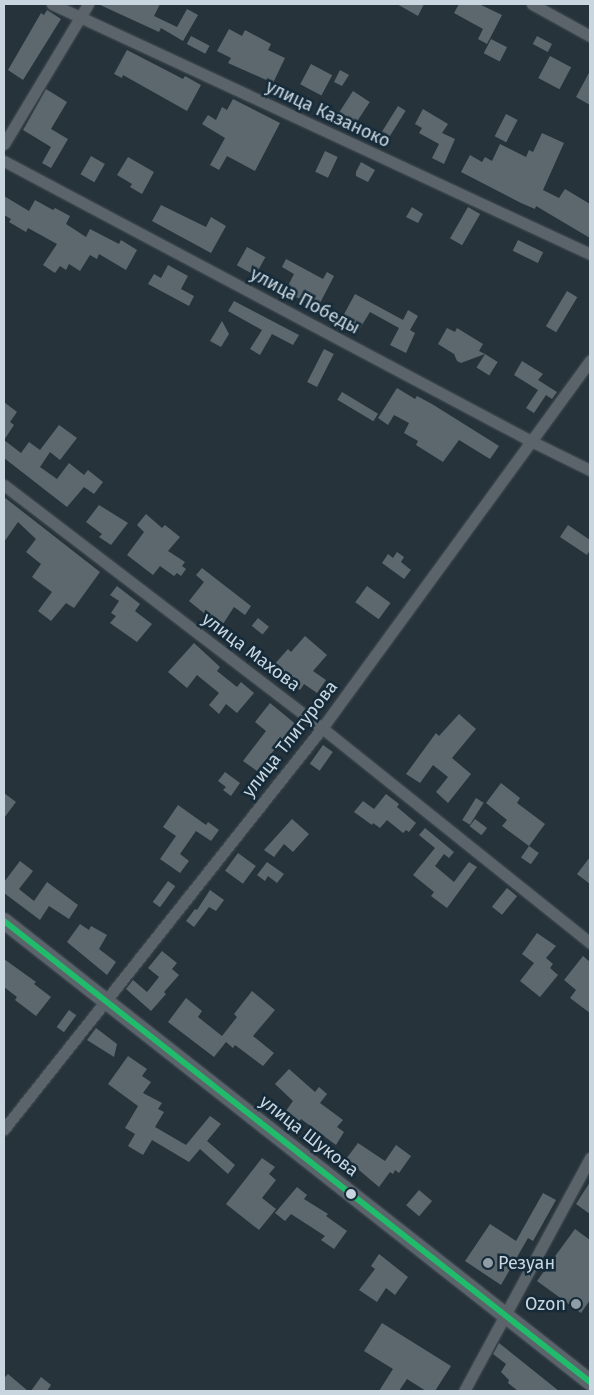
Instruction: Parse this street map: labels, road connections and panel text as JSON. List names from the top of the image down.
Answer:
{
  "streets": {
    "main road": ["улица Шукова"],
    "street": [
      "улица Казаноко",
      "улица Победы",
      "улица Махова",
      "улица Тлигурова"
    ]
  },
  "crossings": [
    ["улица Победы", "улица Тлигурова"],
    ["улица Махова", "улица Тлигурова"],
    ["улица Тлигурова", "улица Шукова"]
  ],
  "places": ["Резуан", "Ozon"]
}
